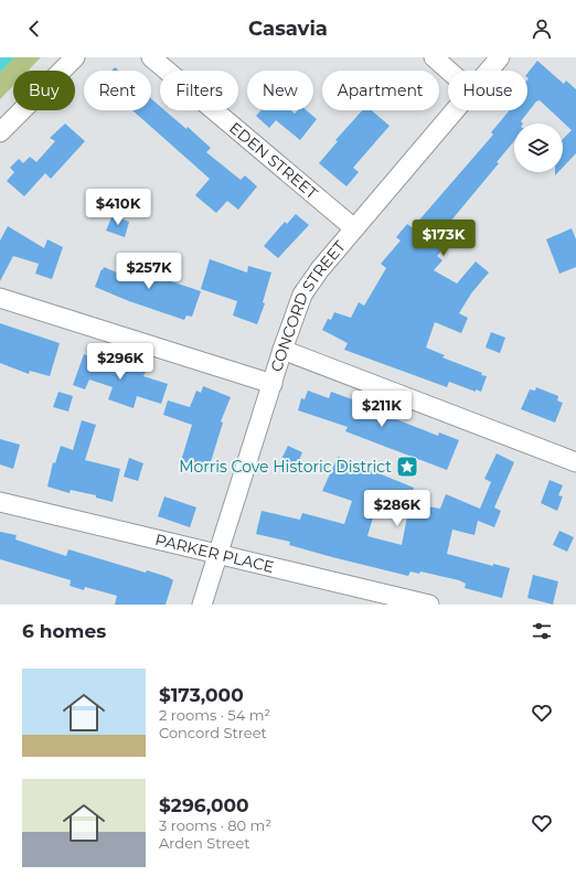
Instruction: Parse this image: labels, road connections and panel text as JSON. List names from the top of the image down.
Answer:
{
  "streets": {
    "street": ["EDEN STREET", "CONCORD STREET", "PARKER PLACE"]
  },
  "crossings": [
    ["EDEN STREET", "CONCORD STREET"],
    ["CONCORD STREET", "PARKER PLACE"]
  ],
  "places": {
    "place": ["Morris Cove Historic District"]
  },
  "page": {
    "header": "Casavia",
    "chip": [
      "Buy",
      "Rent",
      "Filters",
      "New",
      "Apartment",
      "House"
    ],
    "price": [
      "$410K",
      "$173K",
      "$257K",
      "$296K",
      "$211K",
      "$286K"
    ],
    "heading": "6 homes",
    "list": [
      {
        "name": "$173,000",
        "note": "2 rooms · 54 m² · Concord Street"
      },
      {
        "name": "$296,000",
        "note": "3 rooms · 80 m² · Arden Street"
      }
    ]
  }
}
